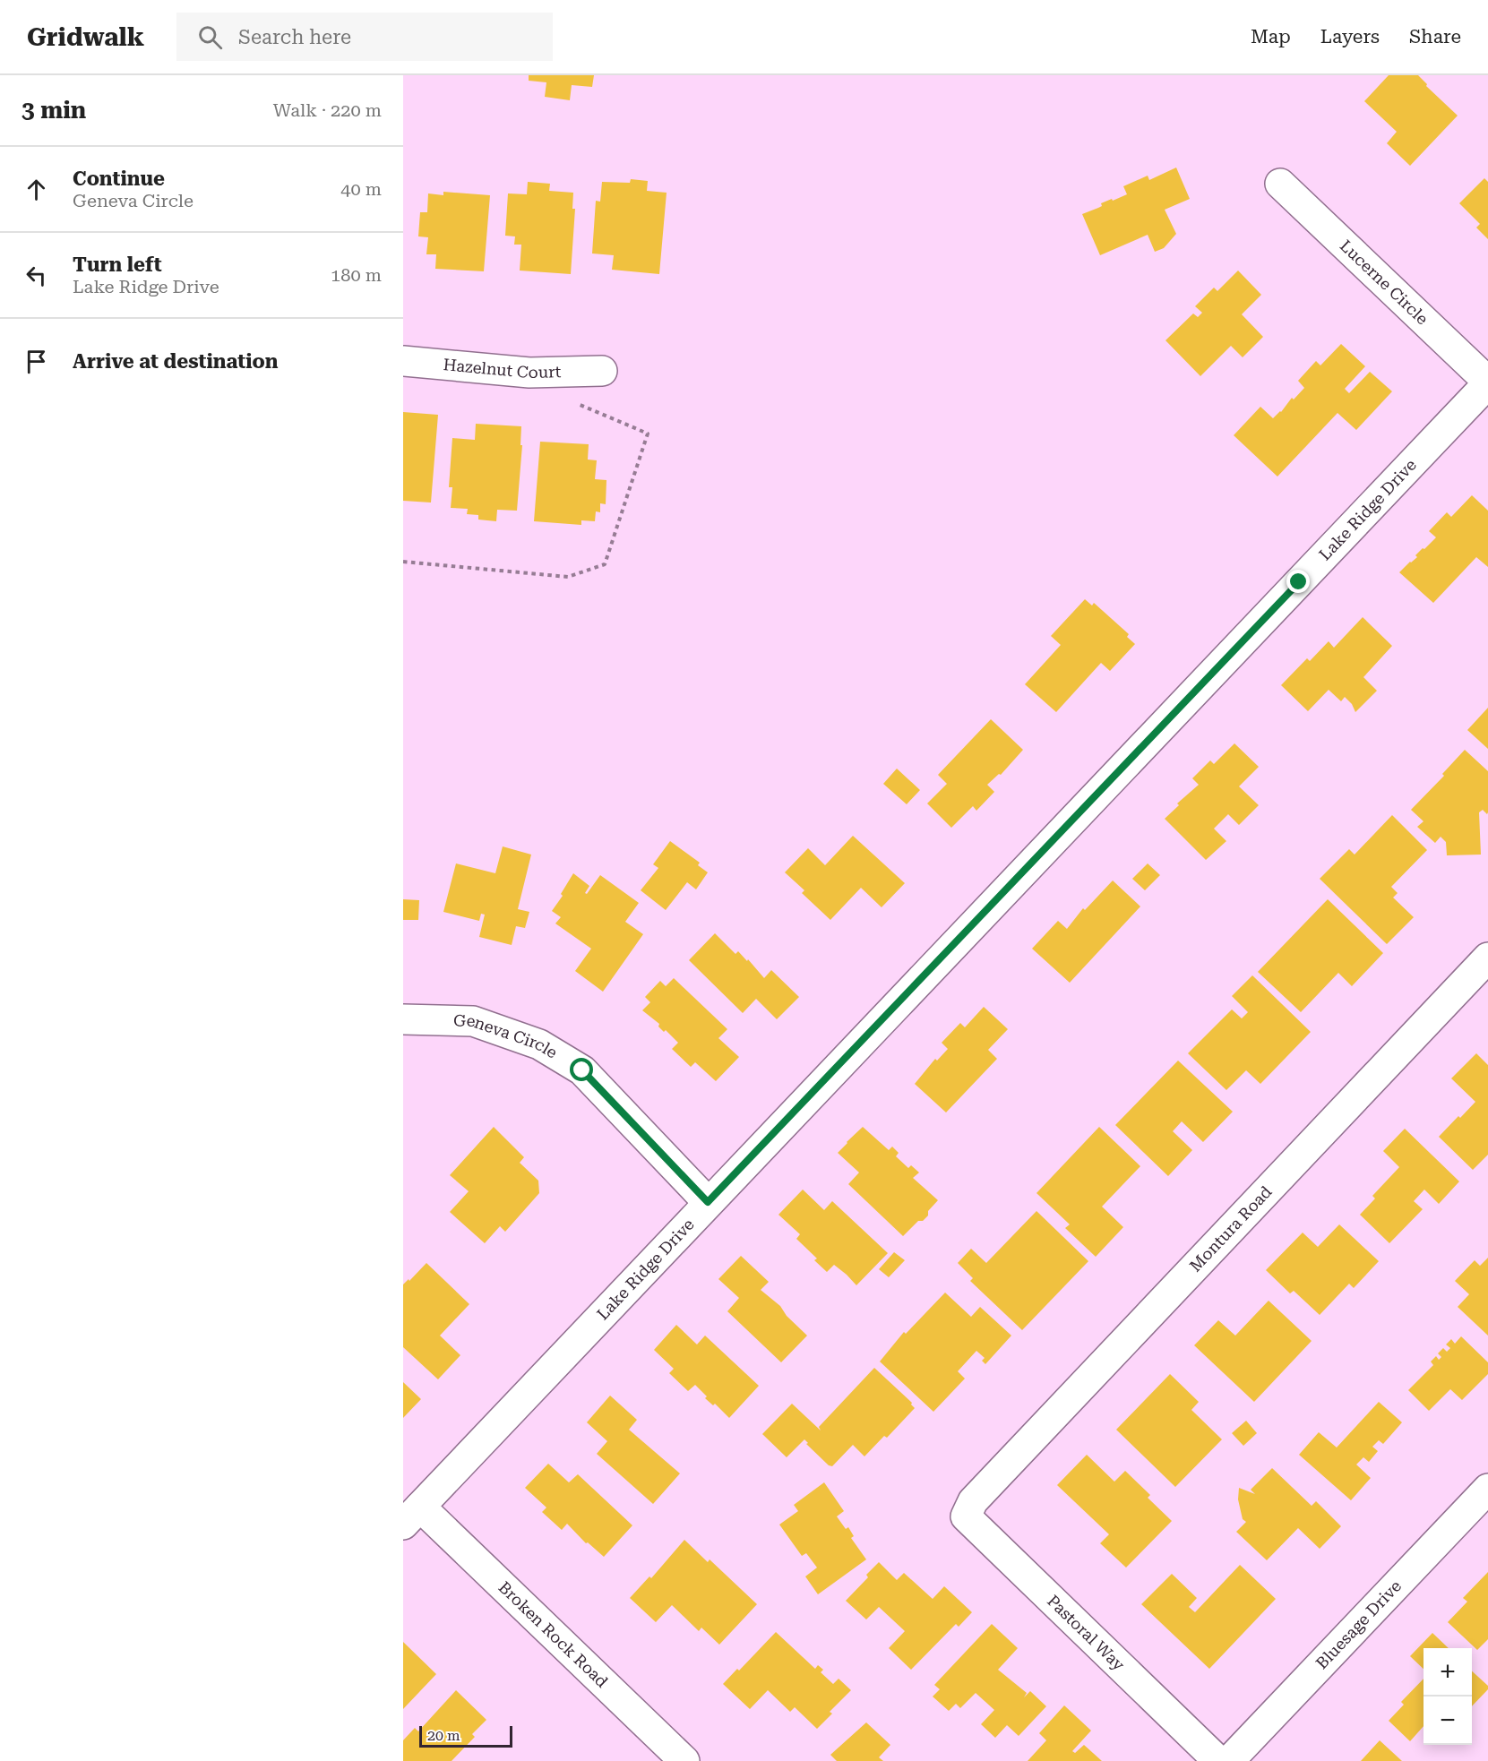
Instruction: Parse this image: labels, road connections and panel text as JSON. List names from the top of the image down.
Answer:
{
  "streets": {
    "street": [
      "Lucerne Circle",
      "Hazelnut Court",
      "Lake Ridge Drive",
      "Geneva Circle",
      "Montura Road",
      "Bluesage Drive",
      "Pastoral Way",
      "Broken Rock Road"
    ]
  },
  "crossings": [
    ["Lucerne Circle", "Lake Ridge Drive"],
    ["Lake Ridge Drive", "Geneva Circle"],
    ["Lake Ridge Drive", "Broken Rock Road"],
    ["Montura Road", "Pastoral Way"]
  ],
  "scale_bar": "20 m",
  "page": {
    "header": "Gridwalk",
    "search": "Search here",
    "nav": ["Map", "Layers", "Share"],
    "heading": ["3 min", "Walk · 220 m"],
    "list": [
      ["Continue", "Geneva Circle", "40 m"],
      ["Turn left", "Lake Ridge Drive", "180 m"],
      "Arrive at destination"
    ],
    "map_buttons": ["+", "−"],
    "scale": "20 m"
  }
}
